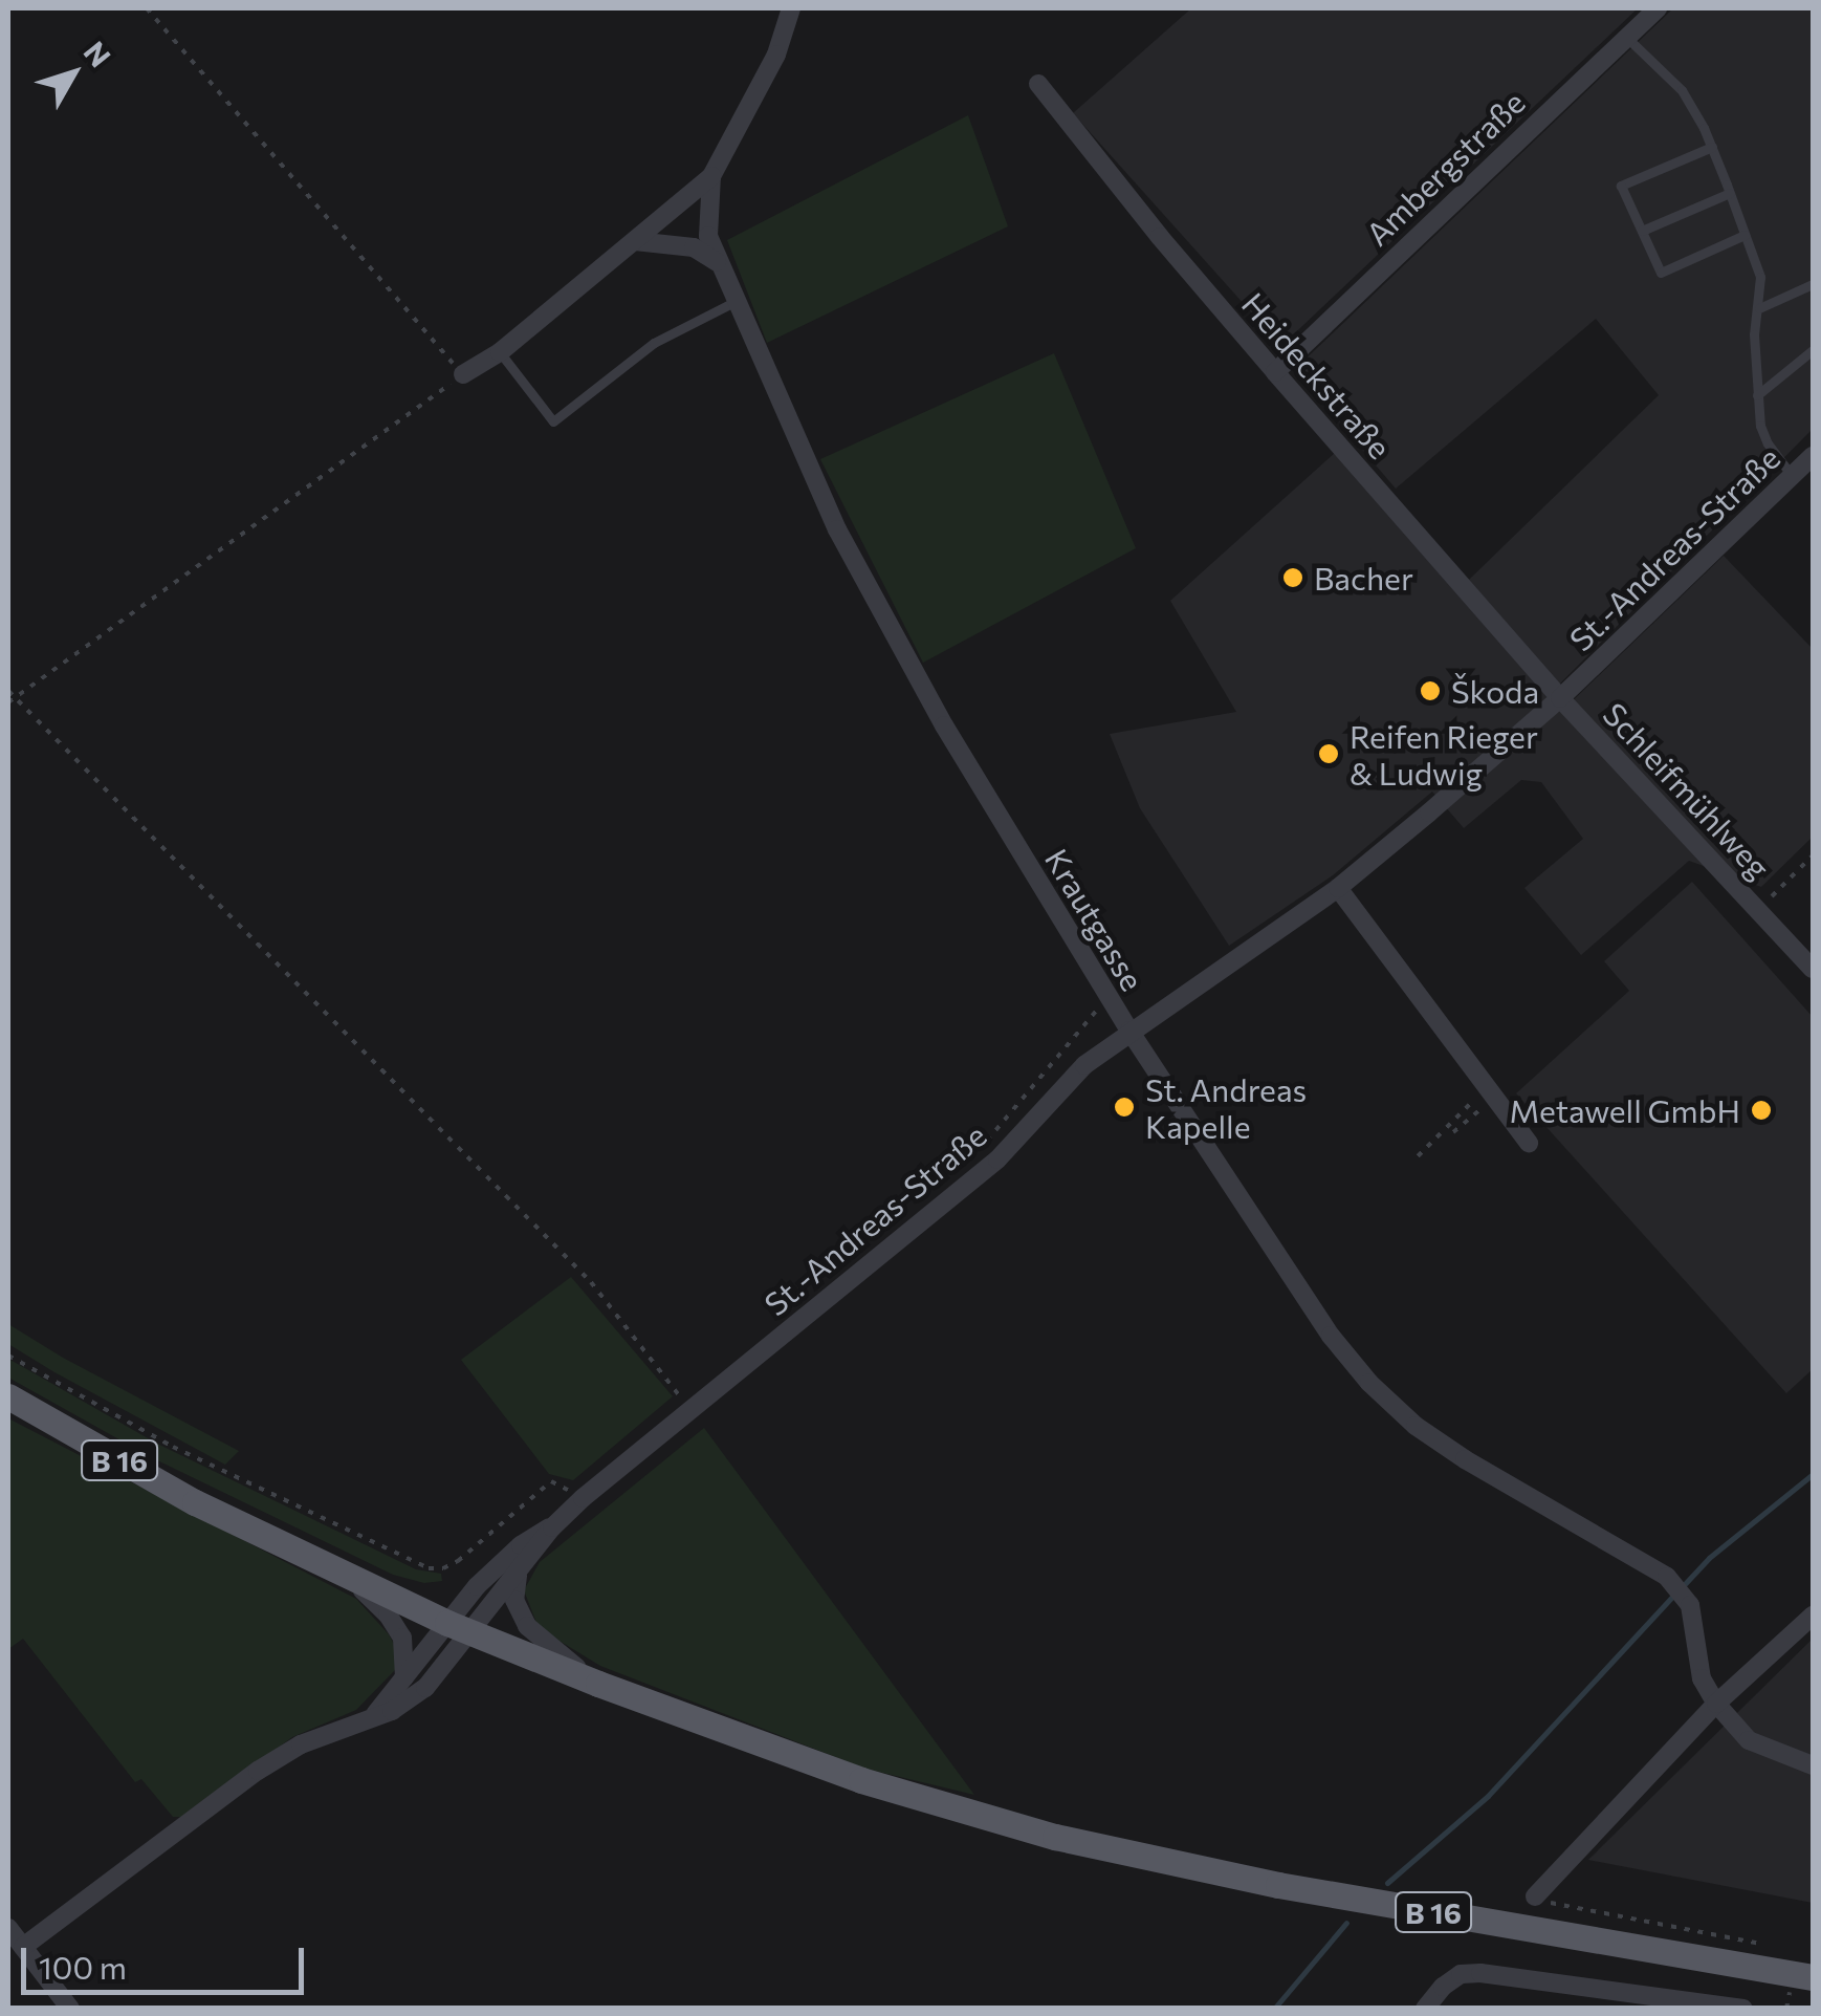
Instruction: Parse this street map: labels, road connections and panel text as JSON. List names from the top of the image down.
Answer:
{
  "streets": {
    "main road": ["B 16"],
    "street": [
      "Ambergstraße",
      "Heideckstraße",
      "St.-Andreas-Straße",
      "Schleifmühlweg",
      "Krautgasse"
    ]
  },
  "crossings": [
    ["Ambergstraße", "Heideckstraße"],
    ["Heideckstraße", "St.-Andreas-Straße"],
    ["Heideckstraße", "Schleifmühlweg"],
    ["St.-Andreas-Straße", "Schleifmühlweg"],
    ["St.-Andreas-Straße", "Krautgasse"]
  ],
  "places": [
    "Bacher",
    "Škoda",
    "Reifen Rieger & Ludwig",
    "St. Andreas Kapelle",
    "Metawell GmbH"
  ],
  "scale_bar": "100 m",
  "north": "top right"
}
